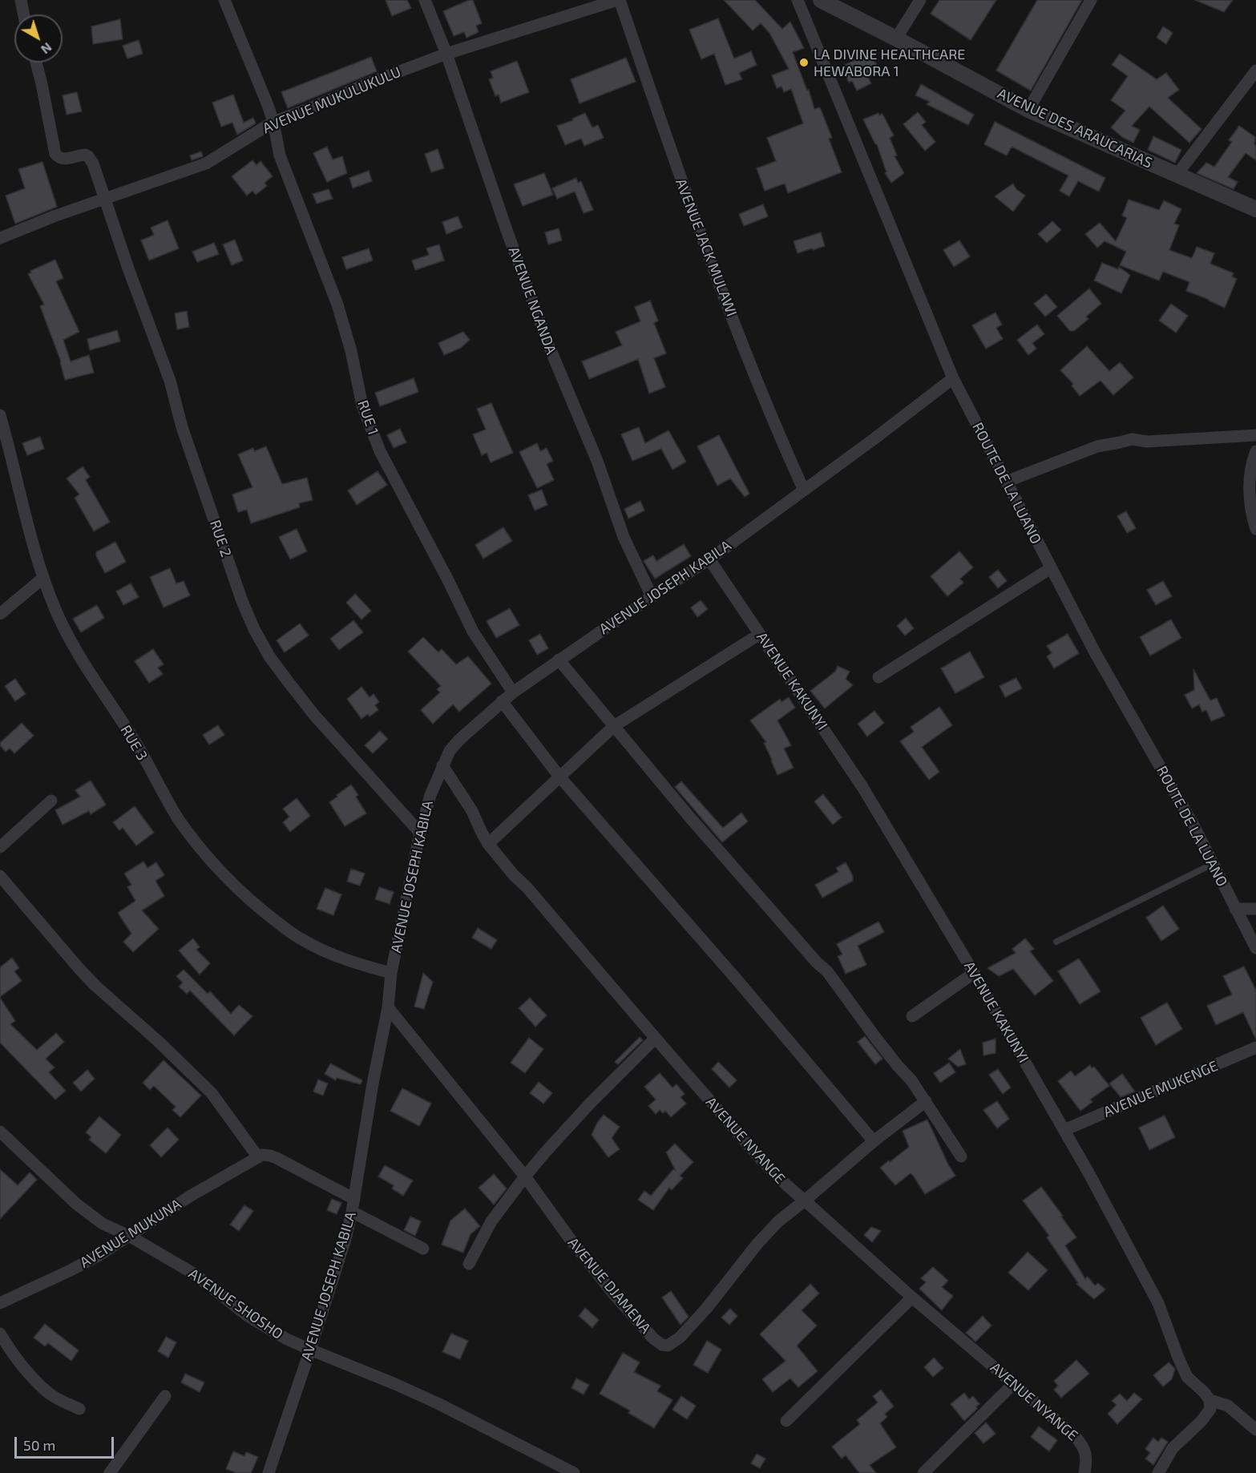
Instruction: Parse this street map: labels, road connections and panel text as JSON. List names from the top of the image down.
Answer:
{
  "streets": {
    "street": [
      "AVENUE MUKULUKULU",
      "AVENUE DES ARAUCARIAS",
      "AVENUE JACK MULAWI",
      "AVENUE NGANDA",
      "RUE 1",
      "ROUTE DE LA LUANO",
      "RUE 2",
      "AVENUE JOSEPH KABILA",
      "AVENUE KAKUNYI",
      "RUE 3",
      "AVENUE MUKENGE",
      "AVENUE NYANGE",
      "AVENUE MUKUNA",
      "AVENUE DJAMENA",
      "AVENUE SHOSHO"
    ]
  },
  "crossings": [
    ["AVENUE MUKULUKULU", "AVENUE JACK MULAWI"],
    ["AVENUE MUKULUKULU", "AVENUE NGANDA"],
    ["AVENUE MUKULUKULU", "RUE 1"],
    ["AVENUE MUKULUKULU", "RUE 2"],
    ["AVENUE JACK MULAWI", "AVENUE JOSEPH KABILA"],
    ["AVENUE NGANDA", "AVENUE JOSEPH KABILA"],
    ["RUE 1", "AVENUE JOSEPH KABILA"],
    ["ROUTE DE LA LUANO", "AVENUE JOSEPH KABILA"],
    ["RUE 2", "AVENUE JOSEPH KABILA"],
    ["AVENUE JOSEPH KABILA", "AVENUE KAKUNYI"],
    ["AVENUE JOSEPH KABILA", "RUE 3"],
    ["AVENUE JOSEPH KABILA", "AVENUE NYANGE"],
    ["AVENUE JOSEPH KABILA", "AVENUE DJAMENA"],
    ["AVENUE JOSEPH KABILA", "AVENUE SHOSHO"],
    ["AVENUE KAKUNYI", "AVENUE MUKENGE"],
    ["AVENUE NYANGE", "AVENUE DJAMENA"],
    ["AVENUE MUKUNA", "AVENUE SHOSHO"]
  ],
  "places": ["LA DIVINE HEALTHCARE HEWABORA 1"],
  "scale_bar": "50 m",
  "north": "bottom right"
}
